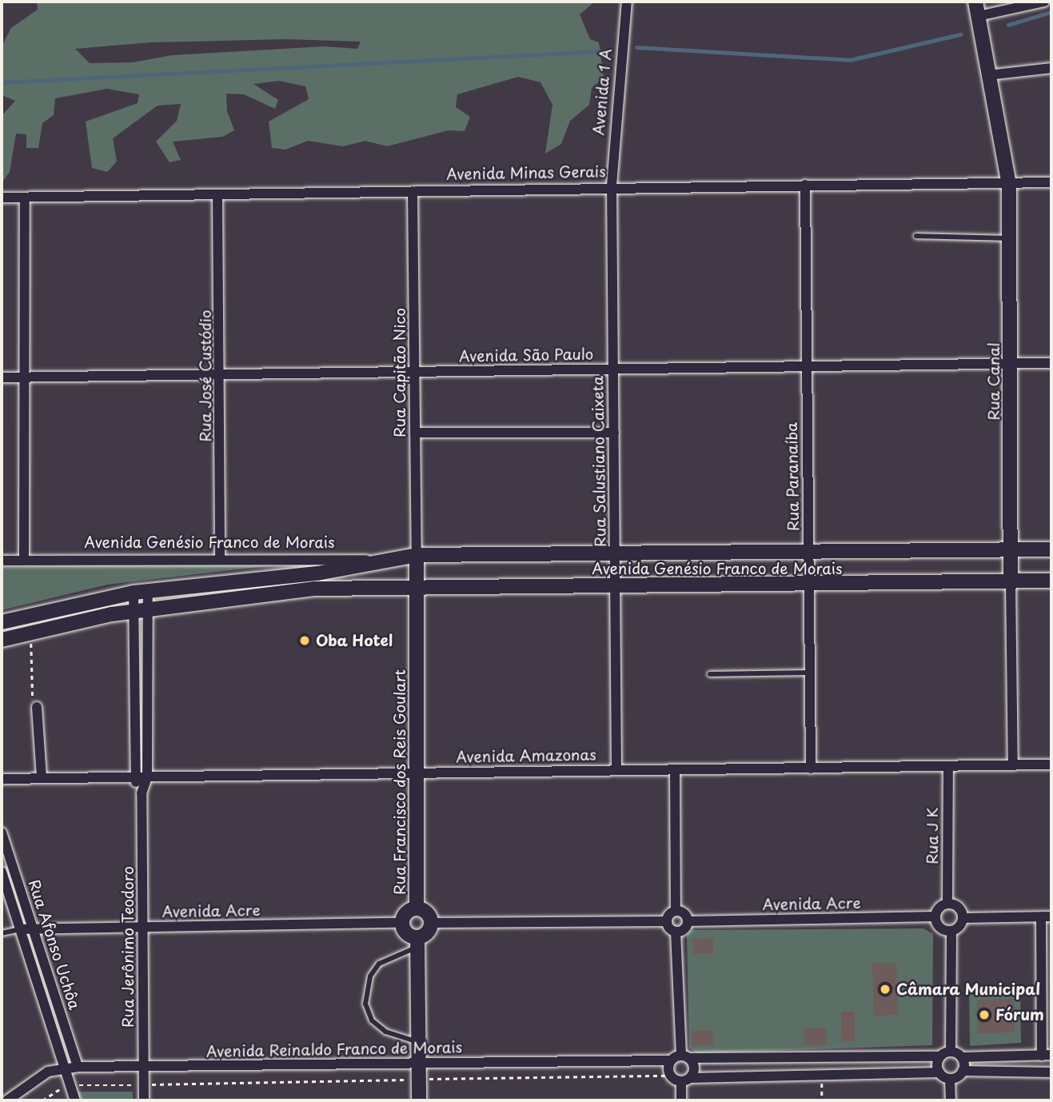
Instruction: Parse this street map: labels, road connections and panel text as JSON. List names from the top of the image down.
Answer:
{
  "streets": {
    "main road": ["Rua Canal", "Avenida Genésio Franco de Morais", "Rua Francisco dos Reis Goulart"],
    "street": [
      "Avenida 1 A",
      "Avenida Minas Gerais",
      "Avenida São Paulo",
      "Rua Capitão Nico",
      "Rua José Custódio",
      "Rua Salustiano Caixeta",
      "Rua Paranaíba",
      "Avenida Amazonas",
      "Rua J K",
      "Avenida Acre",
      "Rua Afonso Uchôa",
      "Rua Jerônimo Teodoro",
      "Avenida Reinaldo Franco de Morais"
    ]
  },
  "crossings": [
    ["Avenida 1 A", "Avenida Minas Gerais"],
    ["Avenida 1 A", "Rua Salustiano Caixeta"],
    ["Avenida Minas Gerais", "Rua Capitão Nico"],
    ["Avenida Minas Gerais", "Rua José Custódio"],
    ["Avenida Minas Gerais", "Rua Canal"],
    ["Avenida Minas Gerais", "Rua Salustiano Caixeta"],
    ["Avenida Minas Gerais", "Rua Paranaíba"],
    ["Avenida São Paulo", "Rua Capitão Nico"],
    ["Avenida São Paulo", "Rua José Custódio"],
    ["Avenida São Paulo", "Rua Canal"],
    ["Avenida São Paulo", "Rua Salustiano Caixeta"],
    ["Avenida São Paulo", "Rua Paranaíba"],
    ["Rua Capitão Nico", "Avenida Genésio Franco de Morais"],
    ["Rua José Custódio", "Avenida Genésio Franco de Morais"],
    ["Rua Canal", "Avenida Genésio Franco de Morais"],
    ["Rua Canal", "Avenida Amazonas"],
    ["Rua Salustiano Caixeta", "Avenida Genésio Franco de Morais"],
    ["Rua Salustiano Caixeta", "Avenida Amazonas"],
    ["Rua Paranaíba", "Avenida Genésio Franco de Morais"],
    ["Rua Paranaíba", "Avenida Amazonas"],
    ["Avenida Genésio Franco de Morais", "Rua Francisco dos Reis Goulart"],
    ["Avenida Genésio Franco de Morais", "Rua Jerônimo Teodoro"],
    ["Avenida Amazonas", "Rua Francisco dos Reis Goulart"],
    ["Avenida Amazonas", "Rua J K"],
    ["Avenida Amazonas", "Rua Jerônimo Teodoro"],
    ["Rua Francisco dos Reis Goulart", "Avenida Acre"],
    ["Rua J K", "Avenida Acre"],
    ["Avenida Acre", "Rua Afonso Uchôa"],
    ["Avenida Acre", "Rua Jerônimo Teodoro"],
    ["Rua Afonso Uchôa", "Avenida Reinaldo Franco de Morais"],
    ["Rua Jerônimo Teodoro", "Avenida Reinaldo Franco de Morais"]
  ],
  "places": ["Oba Hotel", "Câmara Municipal", "Fórum"]
}
